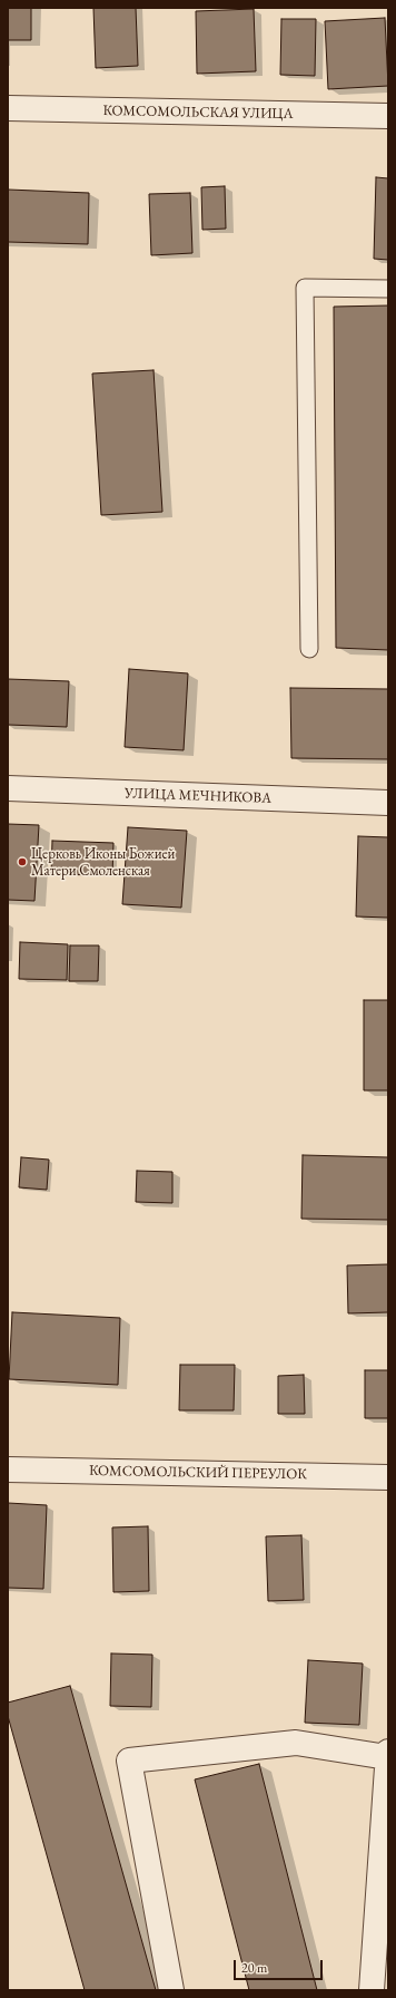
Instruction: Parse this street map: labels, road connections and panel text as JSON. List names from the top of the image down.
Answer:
{
  "streets": {
    "street": ["КОМСОМОЛЬСКАЯ УЛИЦА", "УЛИЦА МЕЧНИКОВА", "КОМСОМОЛЬСКИЙ ПЕРЕУЛОК"]
  },
  "places": ["Церковь Иконы Божией Матери Смоленская"],
  "scale_bar": "20 m"
}
